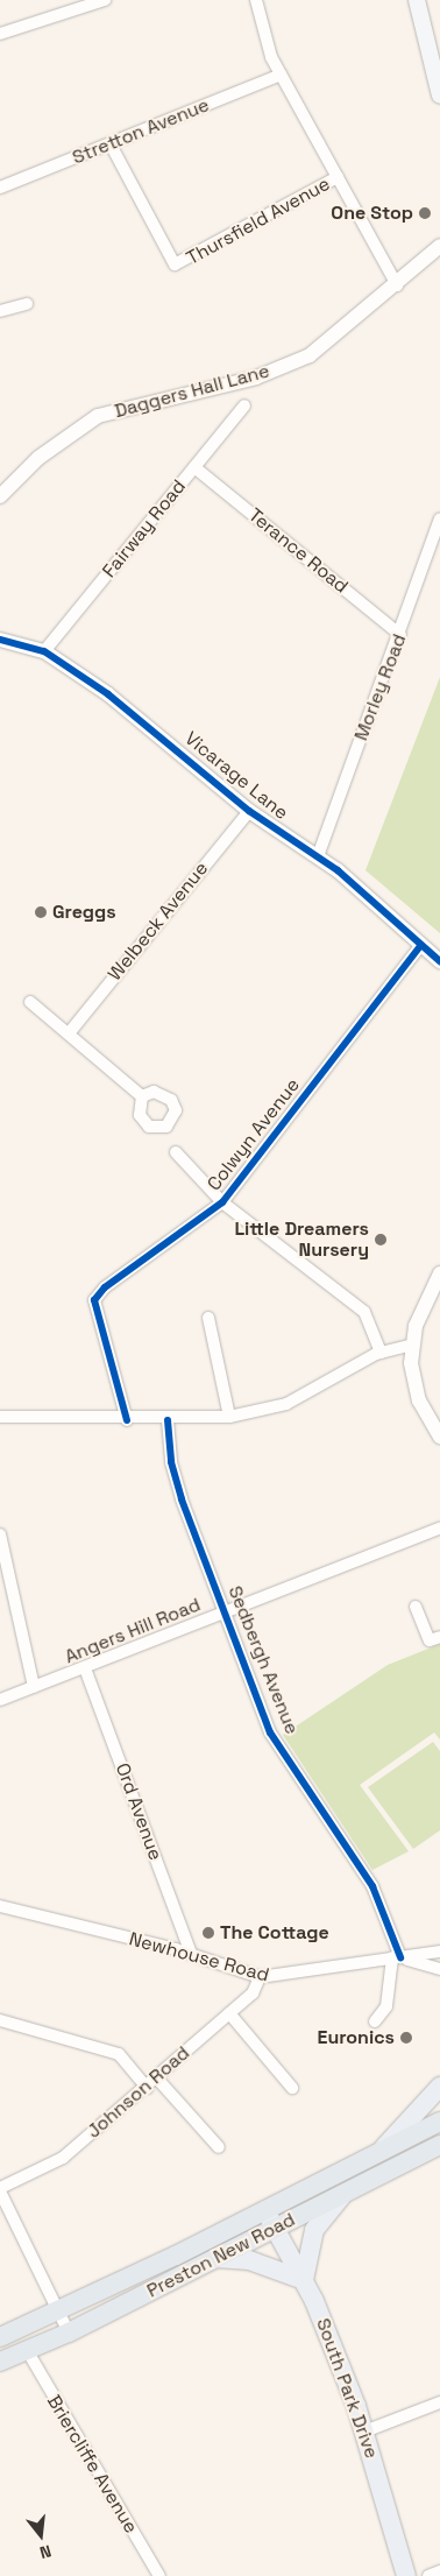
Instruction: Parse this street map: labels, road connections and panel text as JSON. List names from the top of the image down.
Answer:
{
  "streets": {
    "highway": ["Preston New Road"],
    "main road": ["South Park Drive"],
    "street": [
      "Stretton Avenue",
      "Thursfield Avenue",
      "Daggers Hall Lane",
      "Fairway Road",
      "Terance Road",
      "Morley Road",
      "Vicarage Lane",
      "Welbeck Avenue",
      "Colwyn Avenue",
      "Angers Hill Road",
      "Sedbergh Avenue",
      "Ord Avenue",
      "Newhouse Road",
      "Johnson Road",
      "Briercliffe Avenue"
    ]
  },
  "crossings": [
    ["Stretton Avenue", "Thursfield Avenue"],
    ["Fairway Road", "Terance Road"],
    ["Fairway Road", "Vicarage Lane"],
    ["Terance Road", "Morley Road"],
    ["Morley Road", "Vicarage Lane"],
    ["Vicarage Lane", "Welbeck Avenue"],
    ["Vicarage Lane", "Colwyn Avenue"],
    ["Angers Hill Road", "Sedbergh Avenue"],
    ["Angers Hill Road", "Ord Avenue"],
    ["Sedbergh Avenue", "Newhouse Road"],
    ["Ord Avenue", "Newhouse Road"],
    ["Newhouse Road", "Johnson Road"],
    ["Preston New Road", "South Park Drive"],
    ["Preston New Road", "Briercliffe Avenue"]
  ],
  "places": [
    "One Stop",
    "Greggs",
    "Little Dreamers Nursery",
    "The Cottage",
    "Euronics"
  ],
  "north": "bottom"
}
